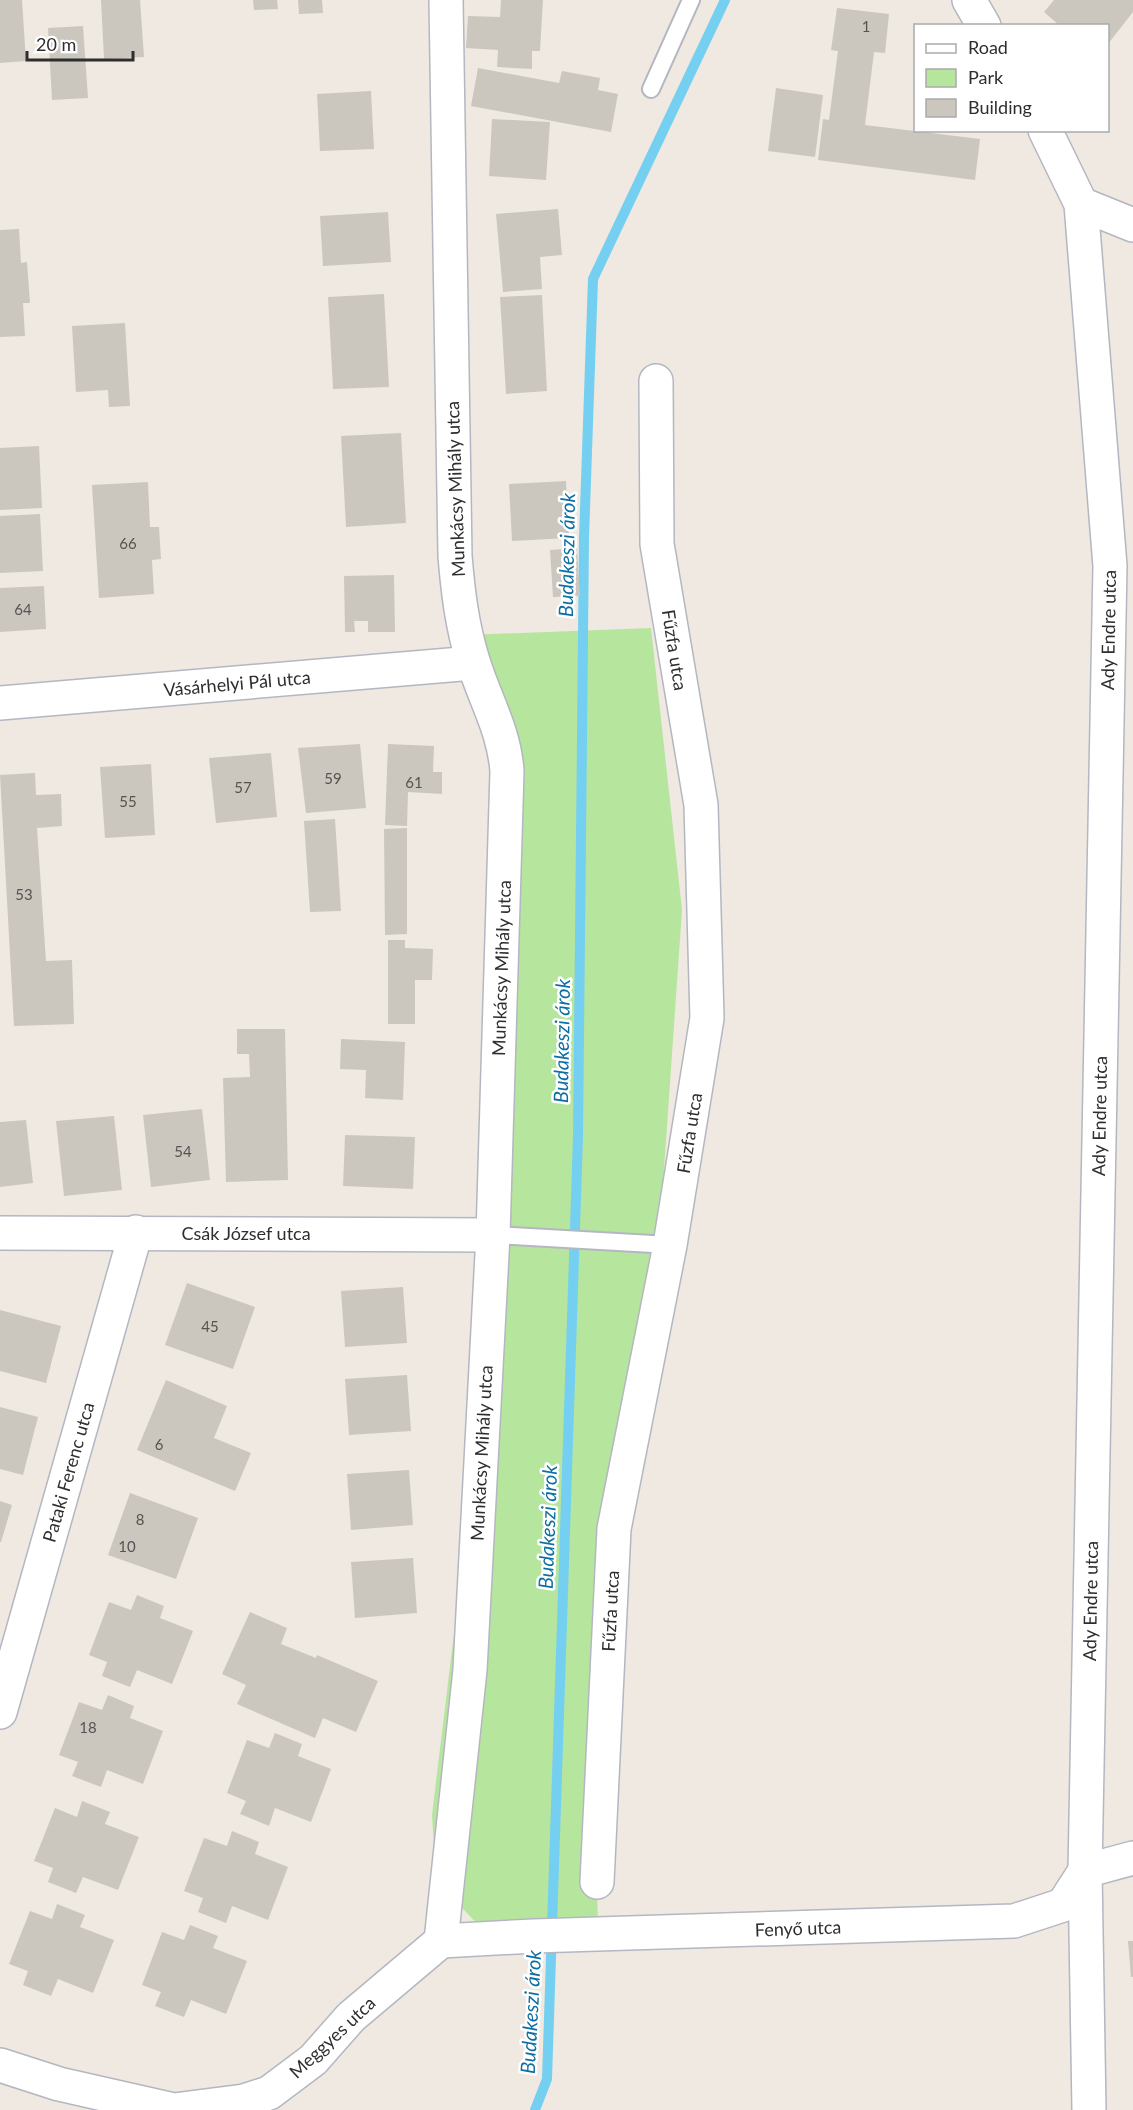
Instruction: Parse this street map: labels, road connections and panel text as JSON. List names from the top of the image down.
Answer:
{
  "streets": {
    "street": [
      "Munkácsy Mihály utca",
      "Ady Endre utca",
      "Fűzfa utca",
      "Vásárhelyi Pál utca",
      "Csák József utca",
      "Pataki Ferenc utca",
      "Fenyő utca",
      "Meggyes utca"
    ]
  },
  "crossings": [
    ["Munkácsy Mihály utca", "Vásárhelyi Pál utca"],
    ["Munkácsy Mihály utca", "Csák József utca"],
    ["Munkácsy Mihály utca", "Fenyő utca"],
    ["Munkácsy Mihály utca", "Meggyes utca"],
    ["Ady Endre utca", "Fenyő utca"],
    ["Csák József utca", "Pataki Ferenc utca"],
    ["Fenyő utca", "Meggyes utca"]
  ],
  "water": ["Budakeszi árok"],
  "house_numbers": [
    "1",
    "66",
    "64",
    "59",
    "61",
    "57",
    "55",
    "53",
    "54",
    "45",
    "6",
    "8",
    "10",
    "18"
  ],
  "legend": ["Road", "Park", "Building"],
  "scale_bar": "20 m"
}
